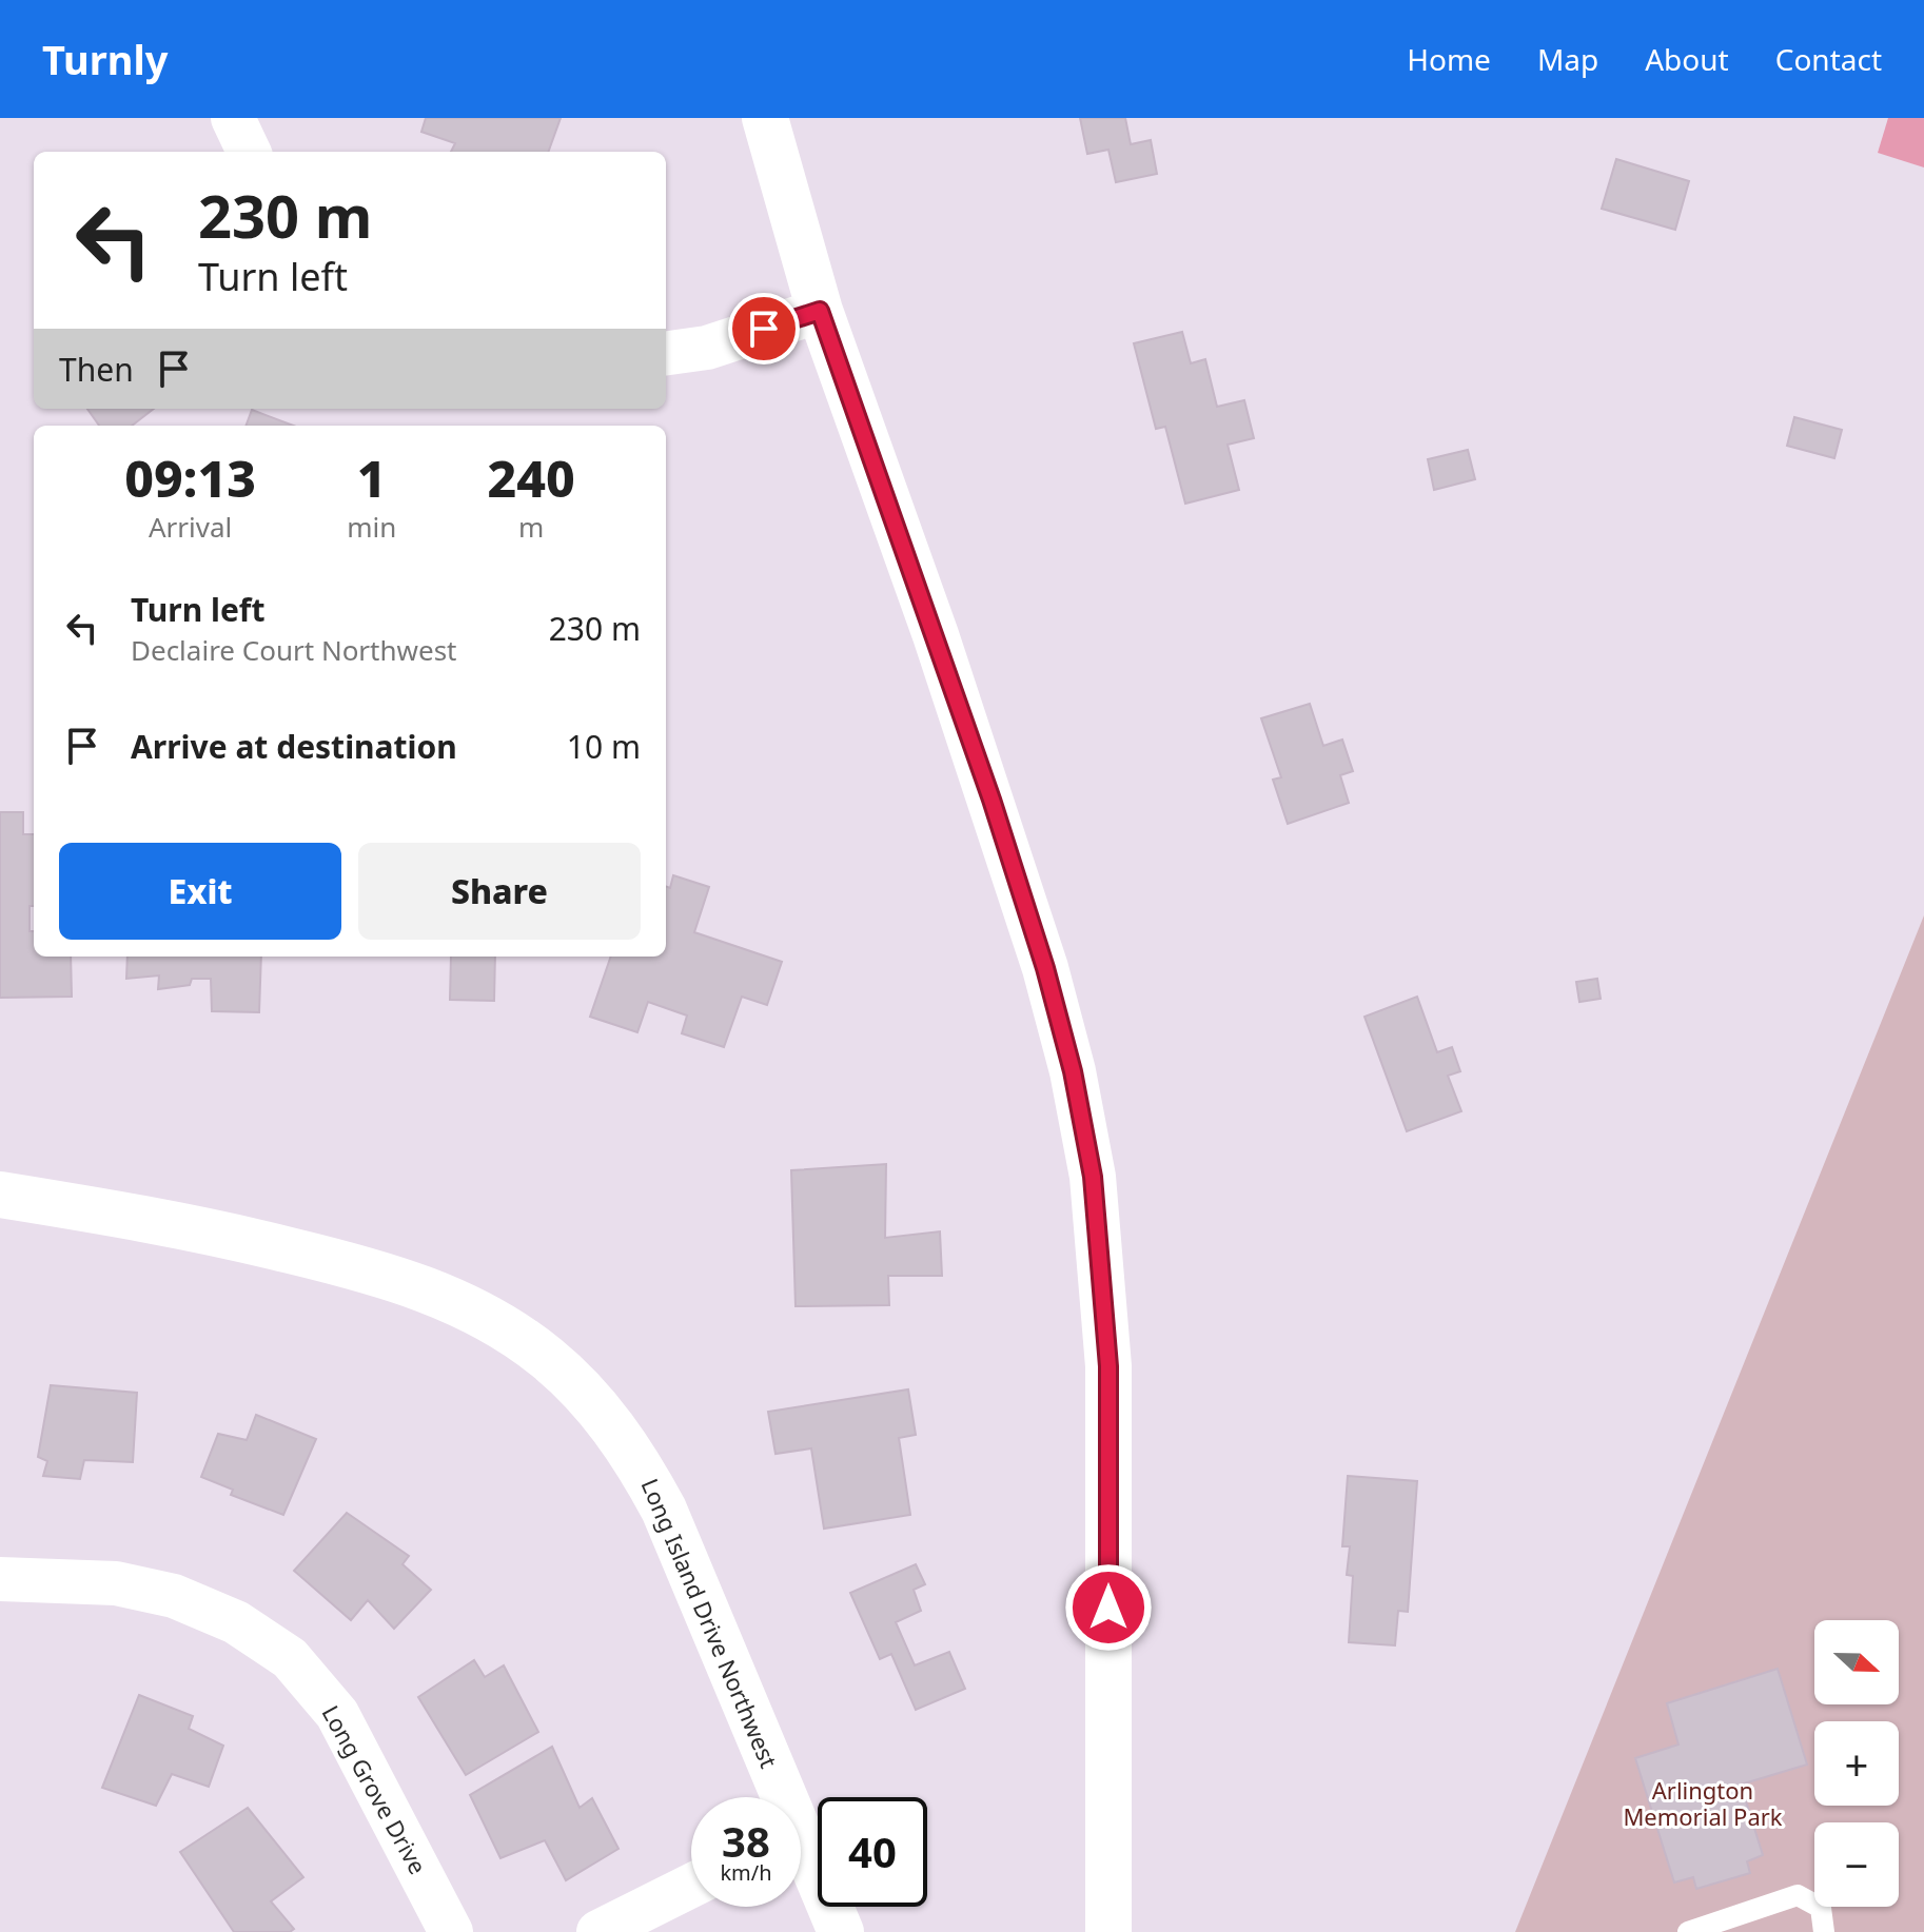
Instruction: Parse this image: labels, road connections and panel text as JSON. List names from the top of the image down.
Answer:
{
  "streets": {
    "street": ["Long Island Drive Northwest", "Long Grove Drive"]
  },
  "parks": ["Arlington Memorial Park"],
  "north": "right",
  "page": {
    "header": "Turnly",
    "nav": [
      "Home",
      "Map",
      "About",
      "Contact"
    ],
    "turn": ["230 m", "Turn left"],
    "then": "Then",
    "eta": [
      "09:13",
      "Arrival",
      "1",
      "min",
      "240",
      "m"
    ],
    "list": [
      {
        "name": "Turn left",
        "note": "Declaire Court Northwest",
        "value": "230 m"
      },
      {
        "name": "Arrive at destination",
        "value": "10 m"
      }
    ],
    "buttons": ["Exit", "Share"],
    "map_buttons": ["+", "−"],
    "speed": "38 km/h",
    "limit": "40"
  }
}
